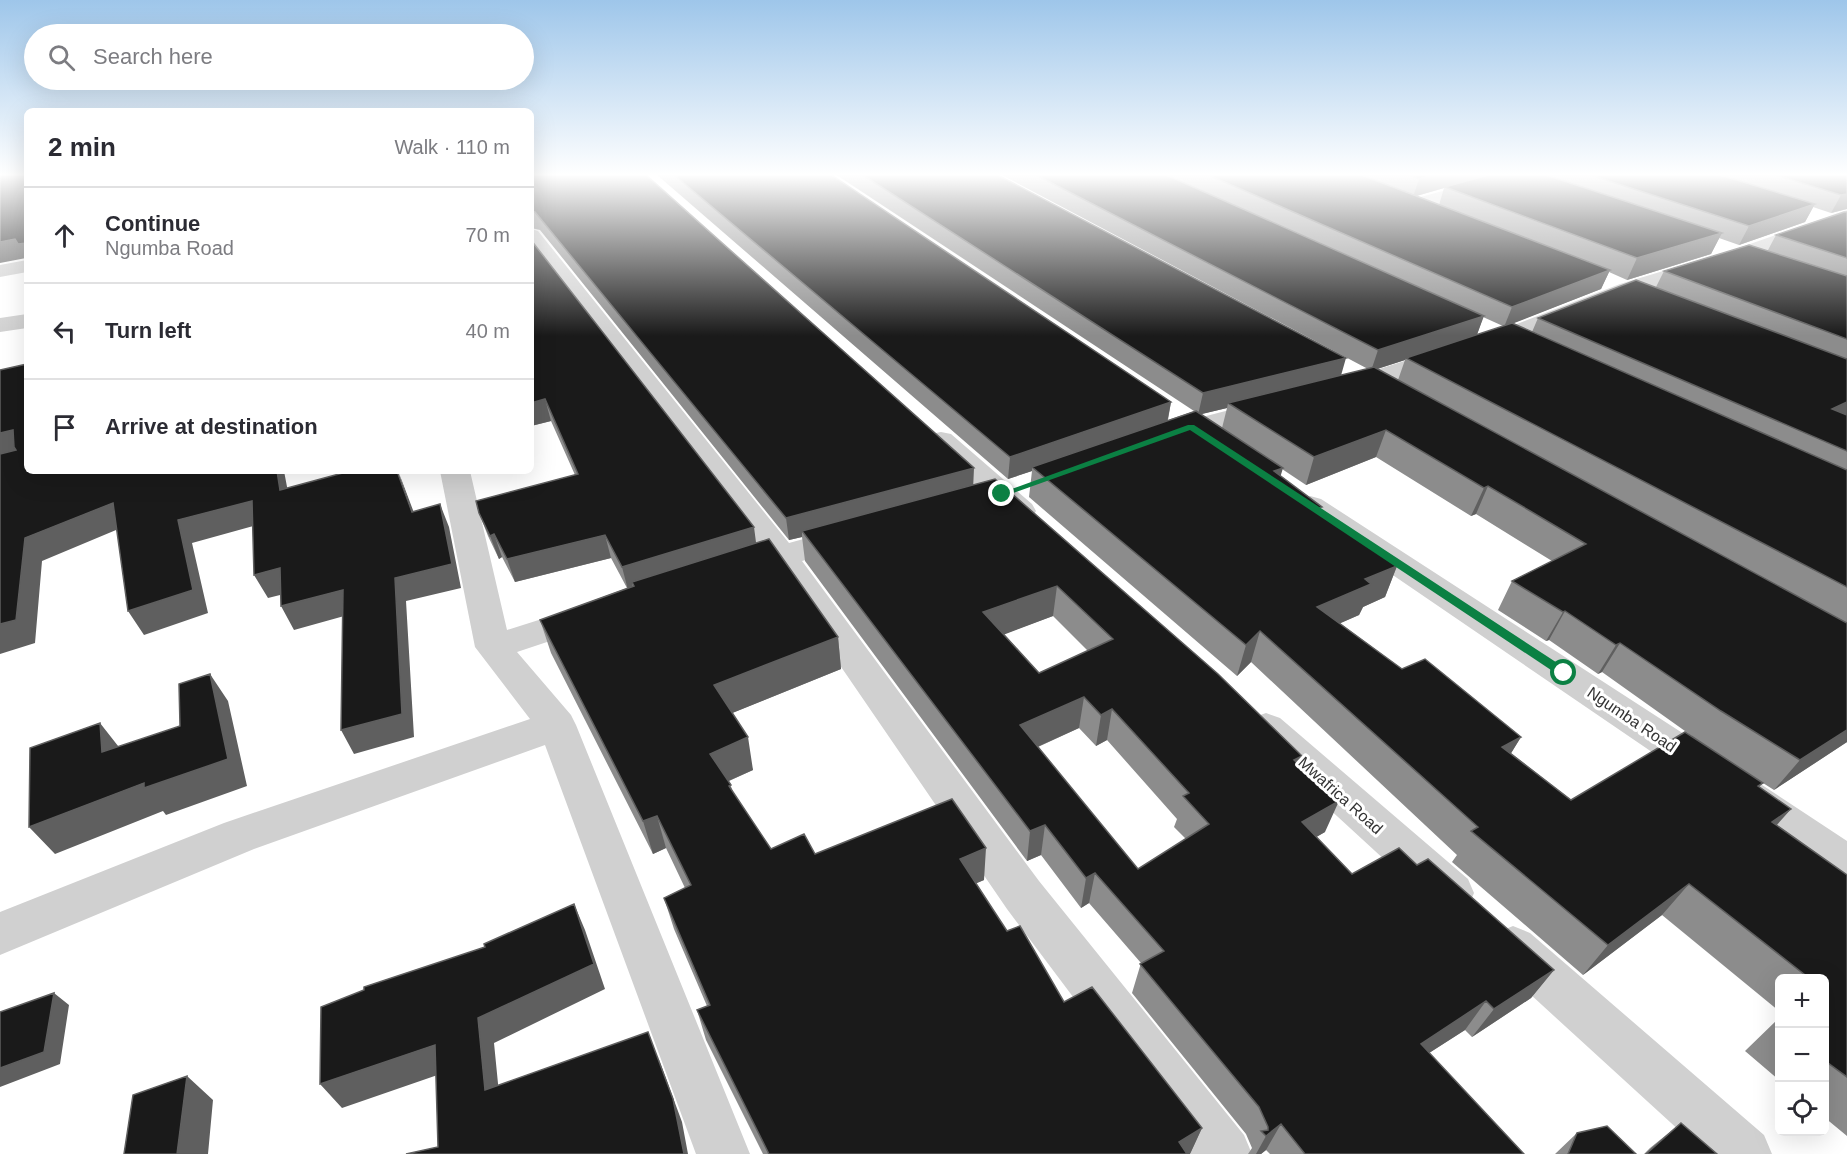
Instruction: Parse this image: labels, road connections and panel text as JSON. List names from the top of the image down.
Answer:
{
  "streets": {
    "street": ["Ngumba Road", "Mwafrica Road"]
  },
  "page": {
    "search": "Search here",
    "heading": ["2 min", "Walk · 110 m"],
    "list": [
      ["Continue", "Ngumba Road", "70 m"],
      ["Turn left", "40 m"],
      "Arrive at destination"
    ],
    "map_buttons": ["+", "−"]
  }
}
